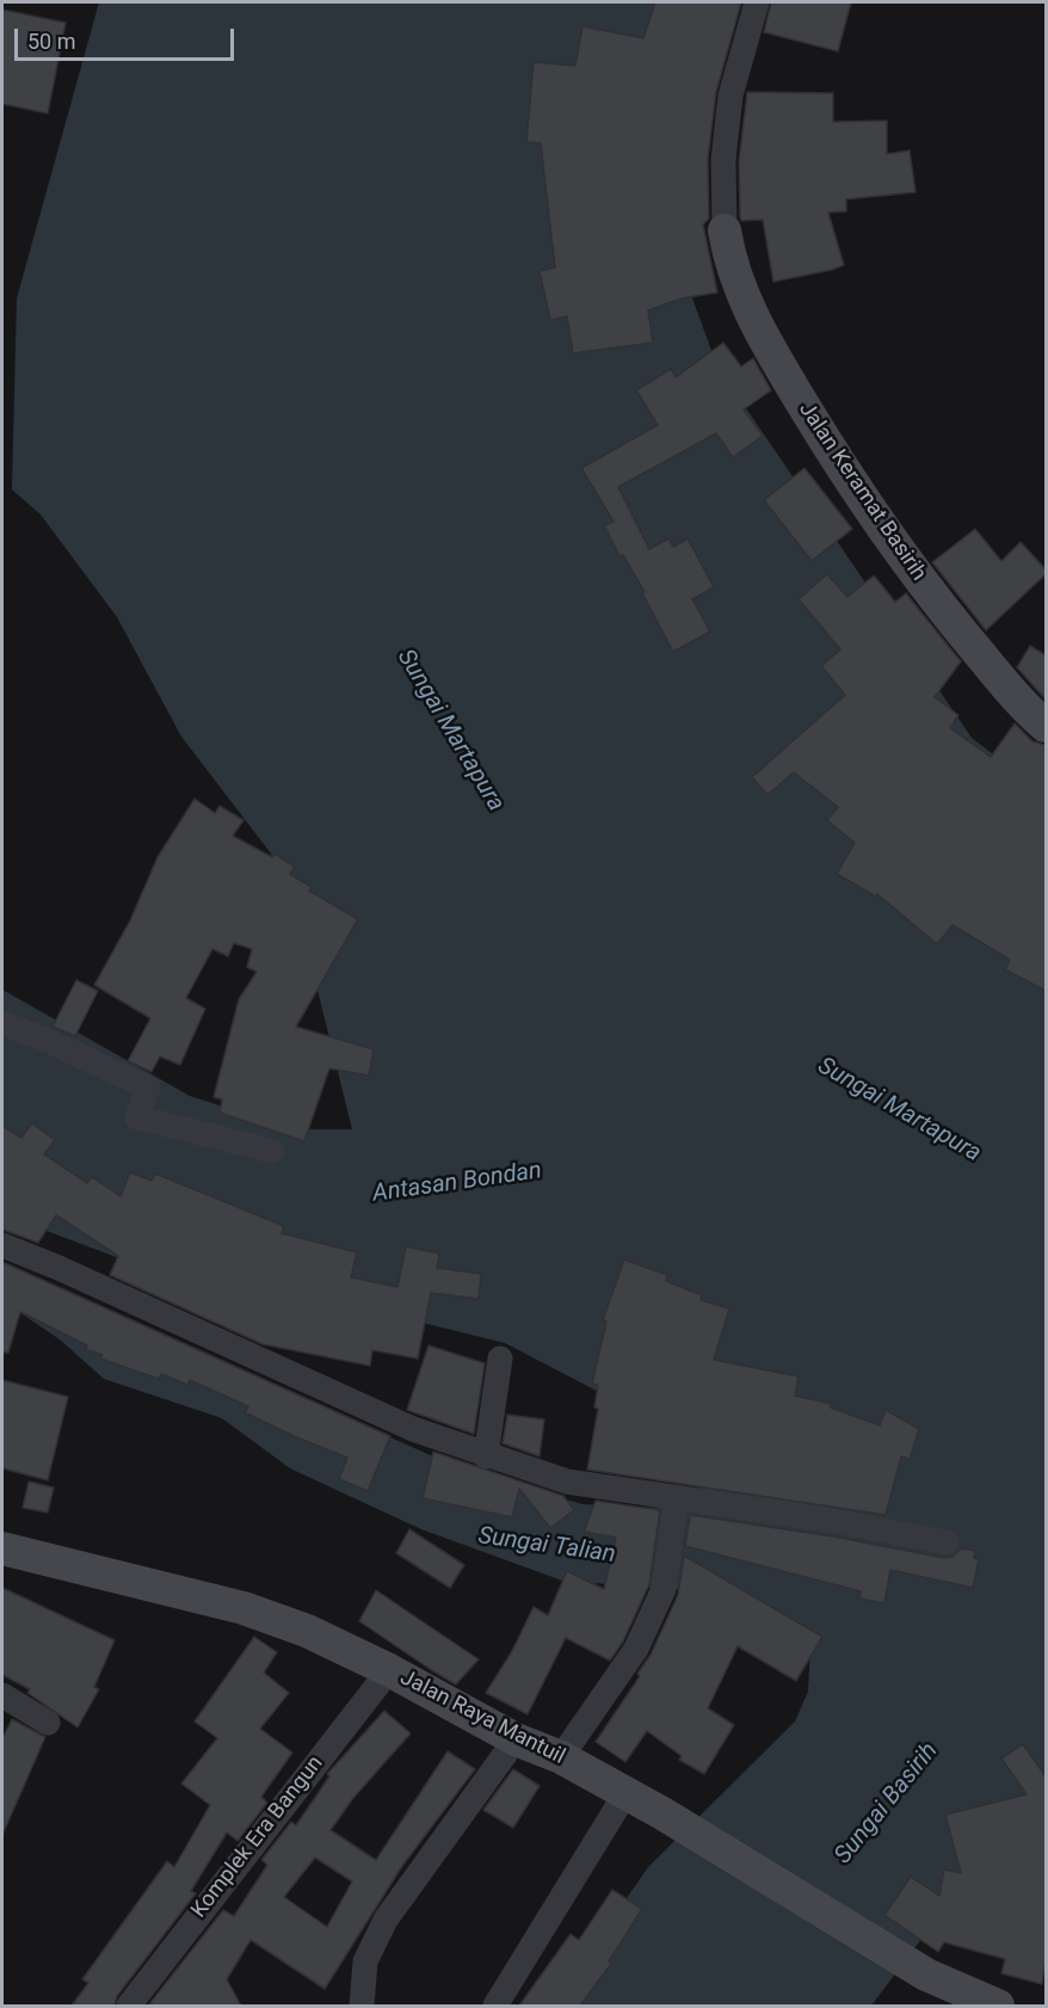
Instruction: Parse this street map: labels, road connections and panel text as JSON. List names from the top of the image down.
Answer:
{
  "streets": {
    "street": ["Jalan Keramat Basirih", "Jalan Raya Mantuil", "Komplek Era Bangun"]
  },
  "crossings": [
    ["Jalan Raya Mantuil", "Komplek Era Bangun"]
  ],
  "water": [
    "Sungai Martapura",
    "Antasan Bondan",
    "Sungai Talian",
    "Sungai Basirih"
  ],
  "scale_bar": "50 m"
}
